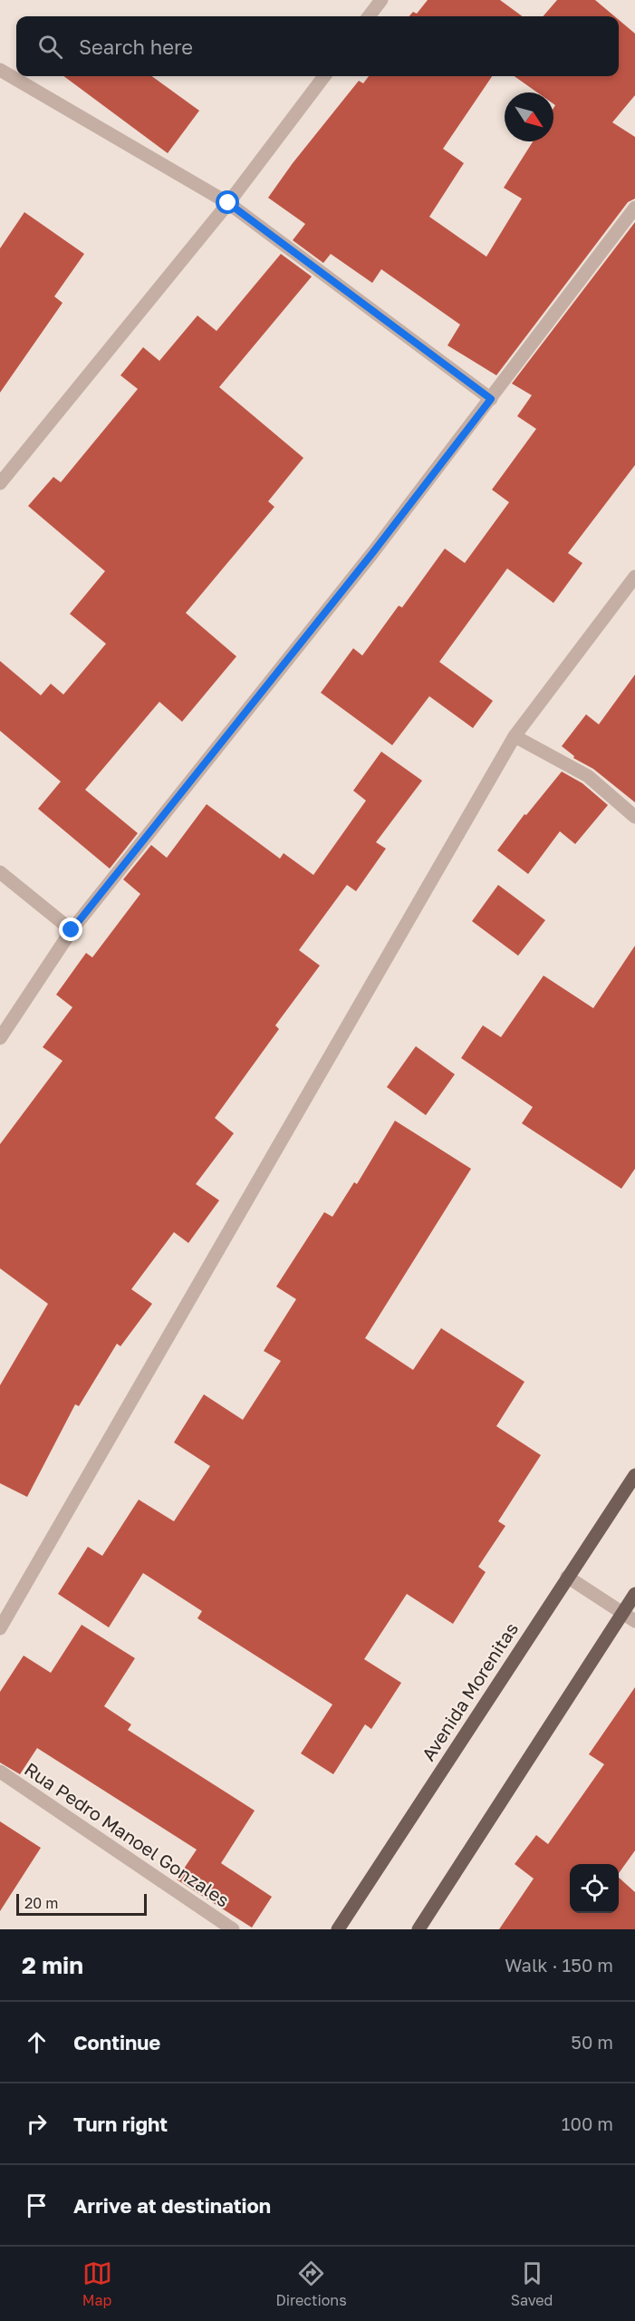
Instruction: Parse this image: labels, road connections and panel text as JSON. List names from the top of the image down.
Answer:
{
  "streets": {
    "main road": ["Avenida Morenitas"],
    "street": ["Rua Pedro Manoel Gonzales"]
  },
  "scale_bar": "20 m",
  "north": "bottom right",
  "page": {
    "search": "Search here",
    "scale": "20 m",
    "heading": ["2 min", "Walk · 150 m"],
    "list": [
      ["Continue", "50 m"],
      ["Turn right", "100 m"],
      "Arrive at destination"
    ],
    "nav": ["Map", "Directions", "Saved"]
  }
}
